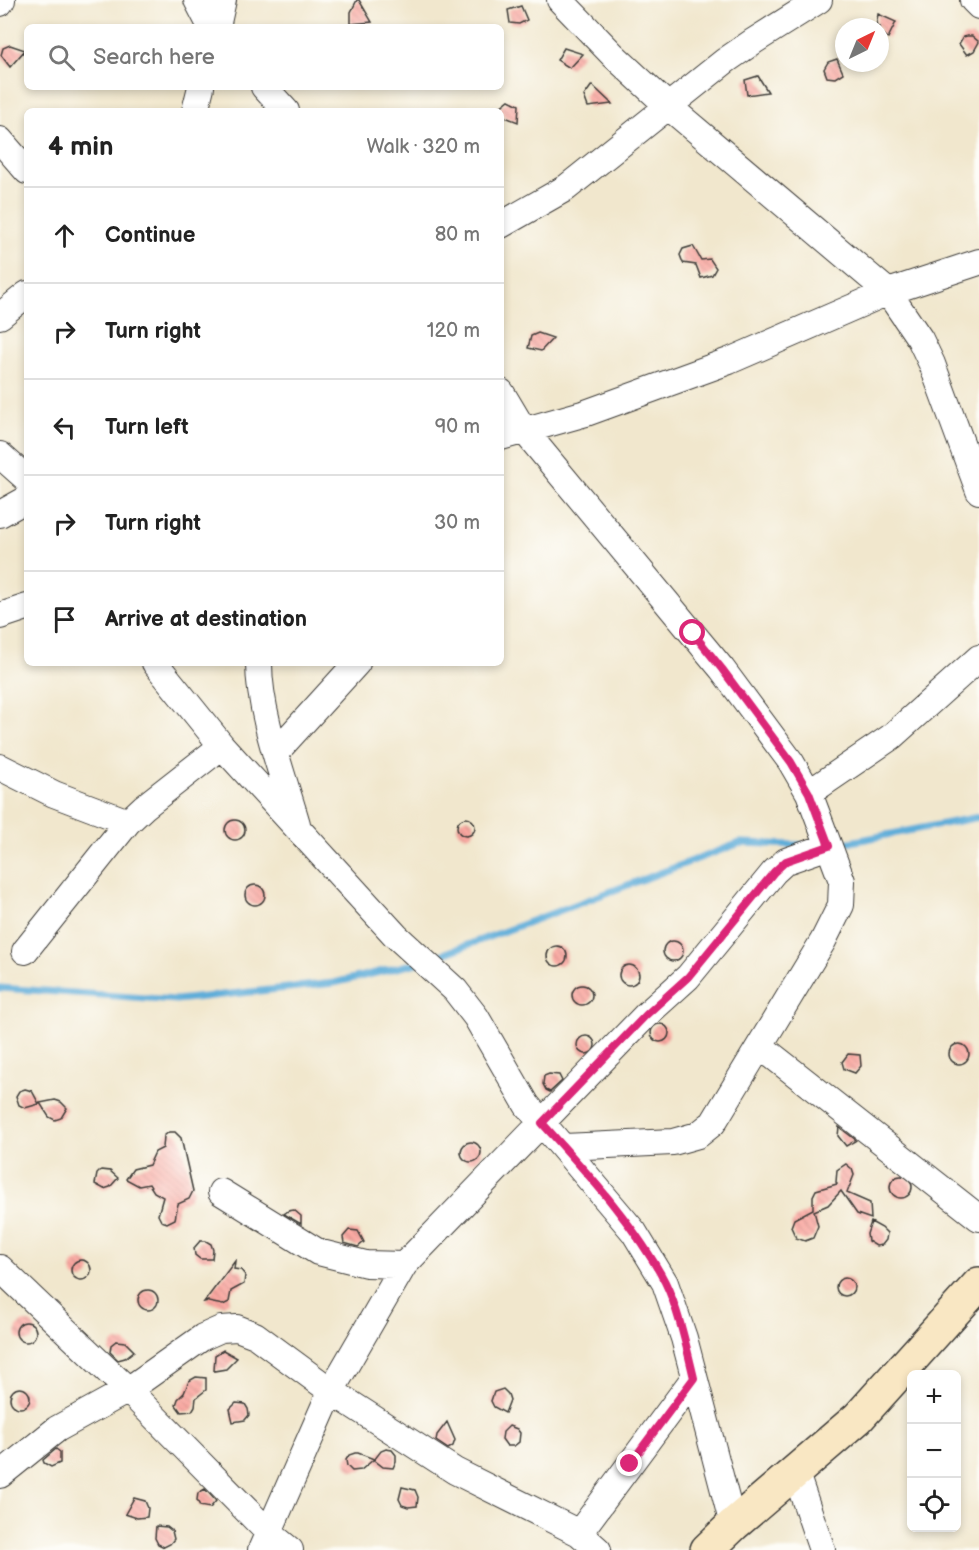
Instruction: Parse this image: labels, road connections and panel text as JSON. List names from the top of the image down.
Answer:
{
  "north": "top right",
  "page": {
    "search": "Search here",
    "heading": ["4 min", "Walk · 320 m"],
    "list": [
      ["Continue", "80 m"],
      ["Turn right", "120 m"],
      ["Turn left", "90 m"],
      ["Turn right", "30 m"],
      "Arrive at destination"
    ],
    "map_buttons": ["+", "−"]
  }
}
